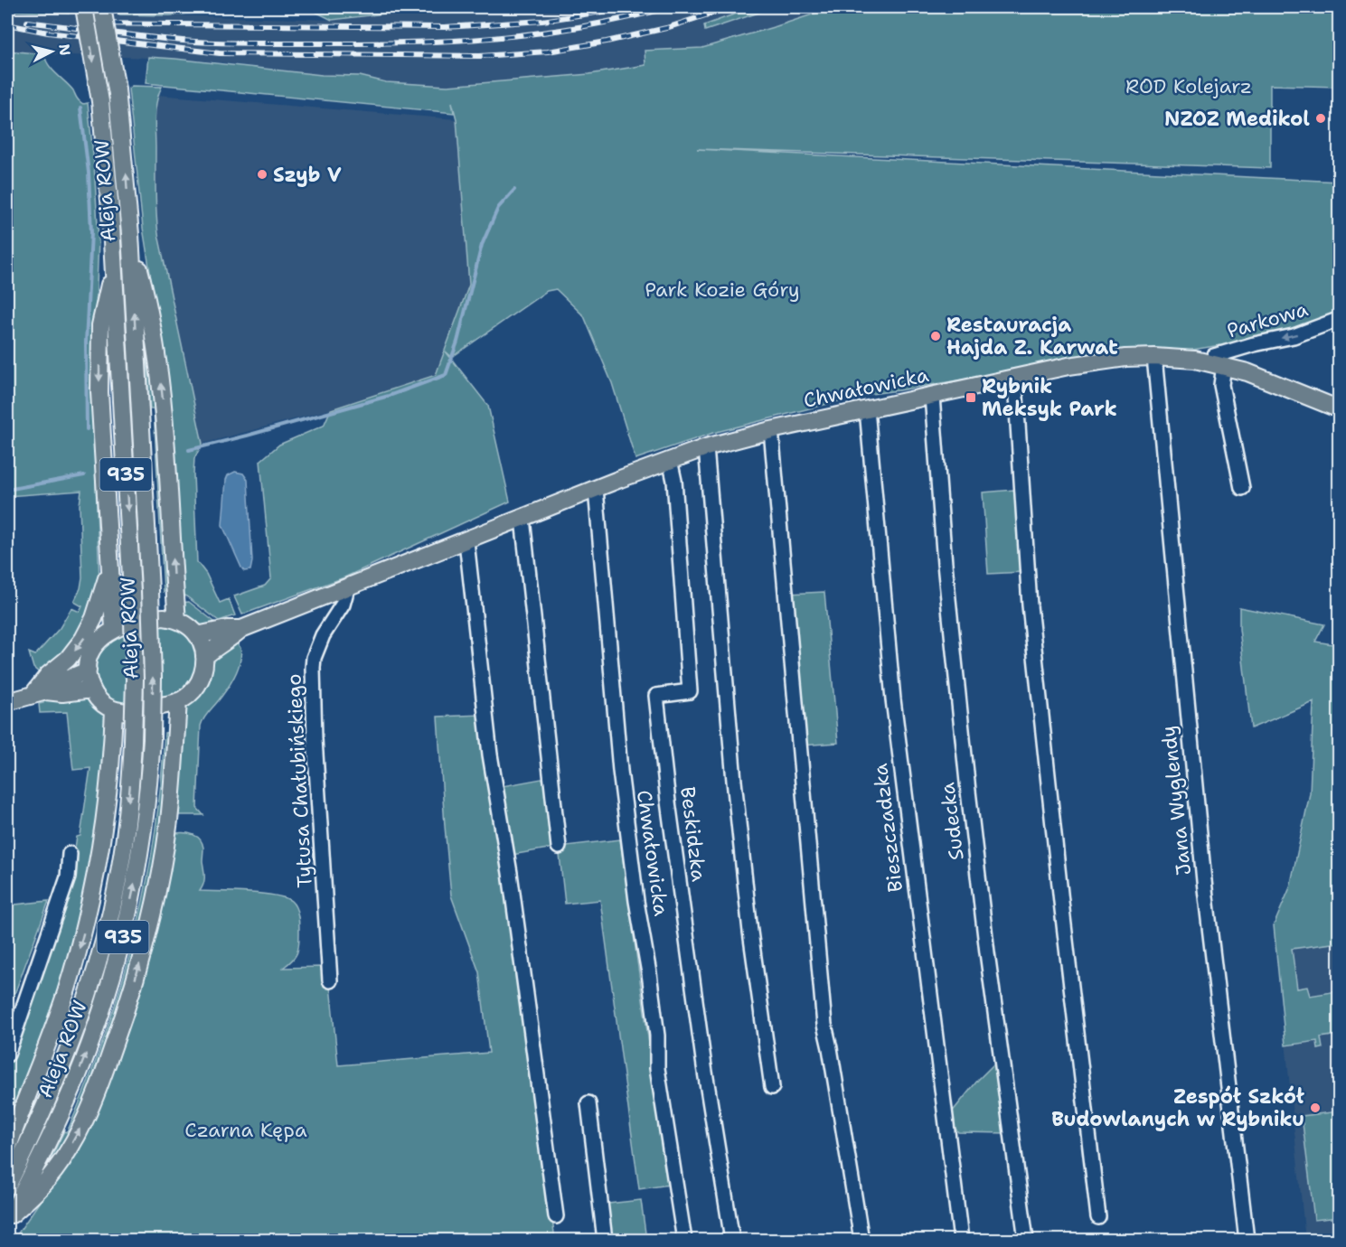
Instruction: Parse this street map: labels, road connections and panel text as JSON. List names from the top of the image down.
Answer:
{
  "streets": {
    "main road": ["Aleja ROW", "Chwałowicka", "935"],
    "street": [
      "Parkowa",
      "Tytusa Chałubińskiego",
      "Jana Wyglendy",
      "Sudecka",
      "Bieszczadzka",
      "Beskidzka"
    ]
  },
  "crossings": [
    ["Parkowa", "Chwałowicka"],
    ["Chwałowicka", "Tytusa Chałubińskiego"],
    ["Chwałowicka", "Jana Wyglendy"],
    ["Chwałowicka", "Sudecka"],
    ["Chwałowicka", "Bieszczadzka"],
    ["Chwałowicka", "Beskidzka"]
  ],
  "one_way": ["Parkowa"],
  "parks": ["ROD Kolejarz", "Park Kozie Góry", "Czarna Kępa"],
  "places": {
    "other": [
      "NZOZ Medikol",
      "Szyb V",
      "Restauracja Hajda Z. Karwat",
      "Zespół Szkół Budowlanych w Rybniku"
    ],
    "transit": ["Rybnik Meksyk Park"]
  },
  "north": "right"
}
